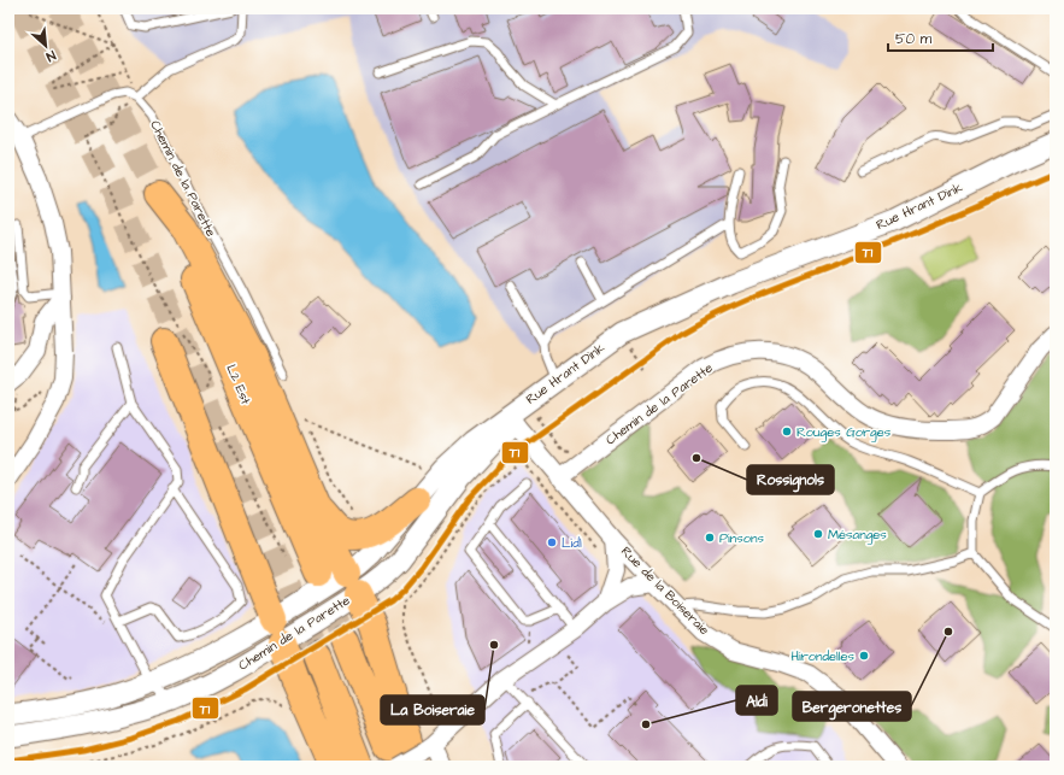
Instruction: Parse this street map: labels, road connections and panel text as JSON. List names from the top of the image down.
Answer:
{
  "streets": {
    "highway": ["L2 Est"],
    "street": ["Chemin de la Parette", "Rue Hrant Dink", "Rue de la Boiseraie"]
  },
  "crossings": [
    ["Chemin de la Parette", "Rue Hrant Dink"],
    ["Chemin de la Parette", "Rue de la Boiseraie"]
  ],
  "places": [
    "Rouges Gorges",
    "Rossignols",
    "Mésanges",
    "Pinsons",
    "Lidl",
    "Bergeronettes",
    "La Boiseraie",
    "Hirondelles",
    "Aldi"
  ],
  "lines": ["transit line T1"],
  "scale_bar": "50 m",
  "north": "bottom right"
}
